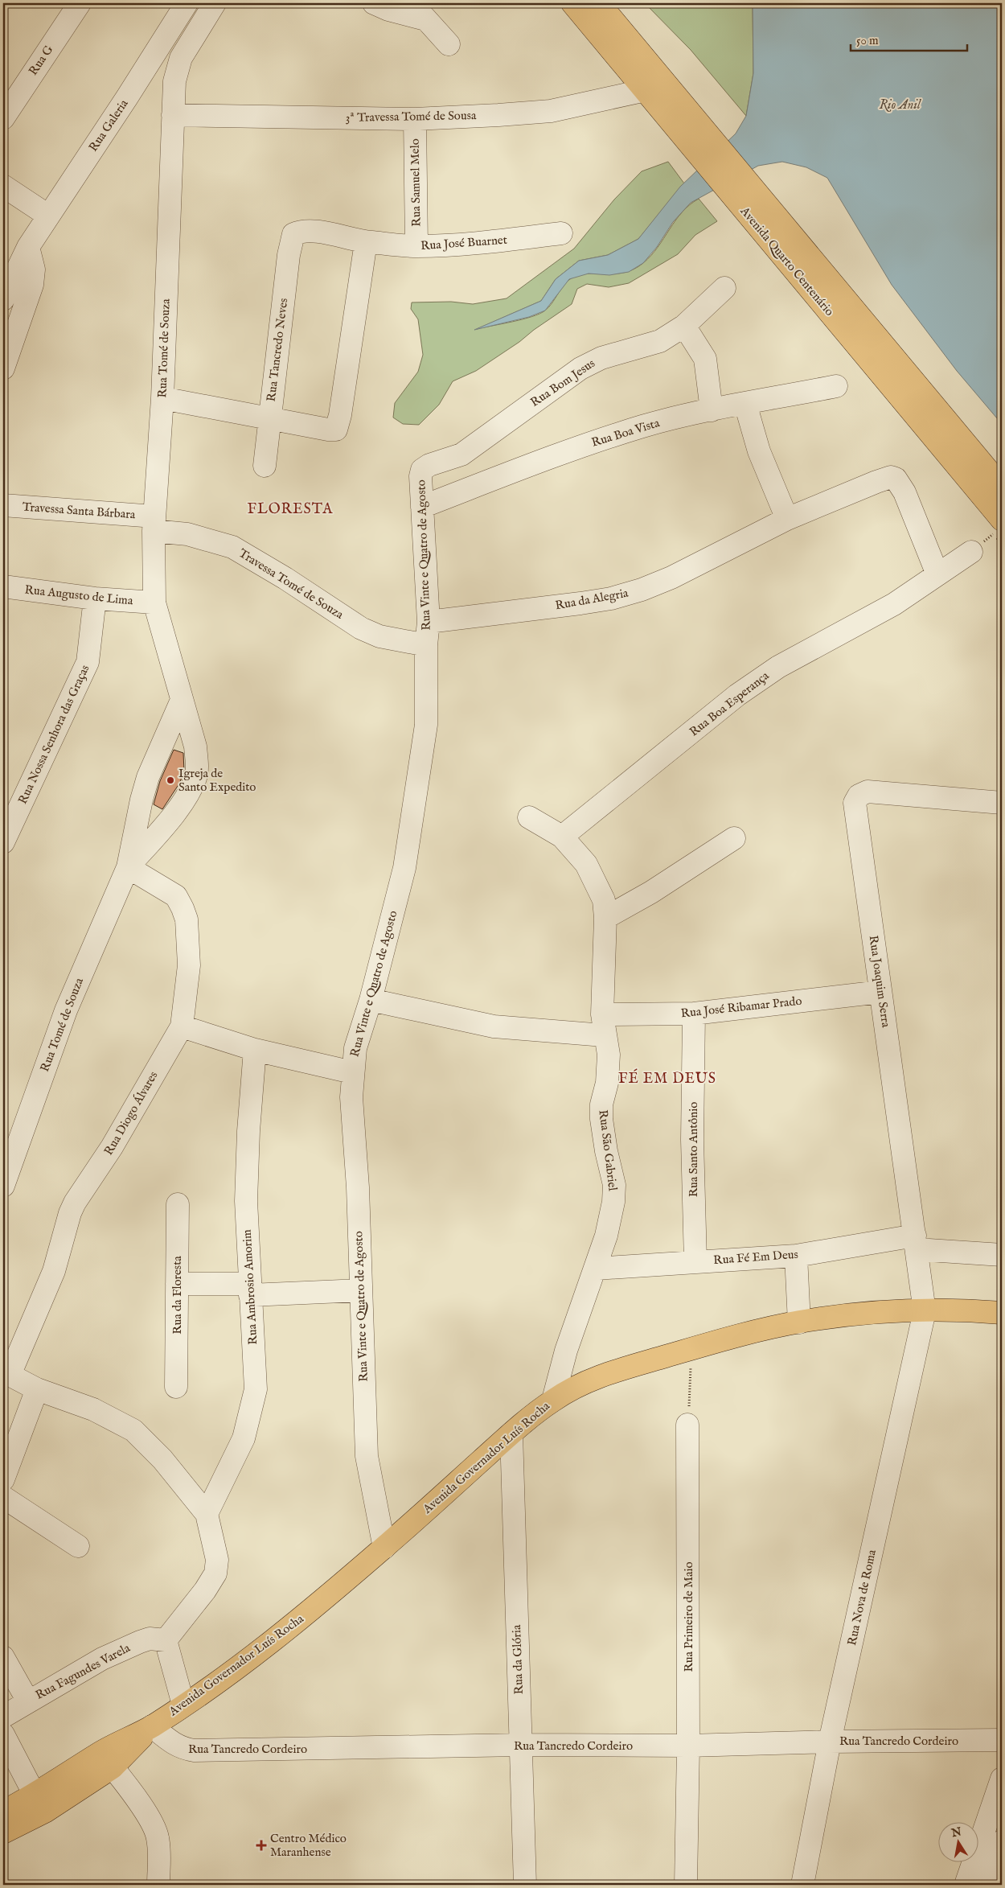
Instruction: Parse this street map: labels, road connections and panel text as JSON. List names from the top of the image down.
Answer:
{
  "streets": {
    "main road": ["Avenida Quarto Centenário", "Avenida Governador Luís Rocha"],
    "street": [
      "Rua G",
      "3ª Travessa Tomé de Sousa",
      "Rua Galeria",
      "Rua Samuel Melo",
      "Rua José Buarnet",
      "Rua Tomé de Souza",
      "Rua Tancredo Neves",
      "Rua Bom Jesus",
      "Rua Boa Vista",
      "Travessa Santa Bárbara",
      "Rua Vinte e Quatro de Agosto",
      "Travessa Tomé de Souza",
      "Rua Augusto de Lima",
      "Rua da Alegria",
      "Rua Boa Esperança",
      "Rua Nossa Senhora das Graças",
      "Rua Joaquim Serra",
      "Rua José Ribamar Prado",
      "Rua Diogo Álvares",
      "Rua Santo Antônio",
      "Rua São Gabriel",
      "Rua Fé Em Deus",
      "Rua Ambrosio Amorim",
      "Rua da Floresta",
      "Rua Nova de Roma",
      "Rua Primeiro de Maio",
      "Rua da Glória",
      "Rua Fagundes Varela",
      "Rua Tancredo Cordeiro"
    ]
  },
  "crossings": [
    ["3ª Travessa Tomé de Sousa", "Rua Samuel Melo"],
    ["3ª Travessa Tomé de Sousa", "Avenida Quarto Centenário"],
    ["3ª Travessa Tomé de Sousa", "Rua Tomé de Souza"],
    ["Rua Samuel Melo", "Rua José Buarnet"],
    ["Rua José Buarnet", "Rua Tancredo Neves"],
    ["Rua Tomé de Souza", "Travessa Santa Bárbara"],
    ["Rua Tomé de Souza", "Travessa Tomé de Souza"],
    ["Rua Tomé de Souza", "Rua Augusto de Lima"],
    ["Rua Tomé de Souza", "Rua Diogo Álvares"],
    ["Rua Bom Jesus", "Rua Vinte e Quatro de Agosto"],
    ["Rua Boa Vista", "Rua Vinte e Quatro de Agosto"],
    ["Travessa Santa Bárbara", "Travessa Tomé de Souza"],
    ["Rua Vinte e Quatro de Agosto", "Travessa Tomé de Souza"],
    ["Rua Vinte e Quatro de Agosto", "Rua da Alegria"],
    ["Rua Vinte e Quatro de Agosto", "Rua José Ribamar Prado"],
    ["Rua Vinte e Quatro de Agosto", "Avenida Governador Luís Rocha"],
    ["Rua Augusto de Lima", "Rua Nossa Senhora das Graças"],
    ["Rua da Alegria", "Rua Boa Esperança"],
    ["Rua Boa Esperança", "Rua São Gabriel"],
    ["Rua Joaquim Serra", "Rua José Ribamar Prado"],
    ["Rua Joaquim Serra", "Rua Fé Em Deus"],
    ["Rua Joaquim Serra", "Avenida Governador Luís Rocha"],
    ["Rua Joaquim Serra", "Rua Nova de Roma"],
    ["Rua José Ribamar Prado", "Rua Santo Antônio"],
    ["Rua José Ribamar Prado", "Rua São Gabriel"],
    ["Rua Santo Antônio", "Rua Fé Em Deus"],
    ["Rua São Gabriel", "Rua Fé Em Deus"],
    ["Rua São Gabriel", "Avenida Governador Luís Rocha"],
    ["Avenida Governador Luís Rocha", "Rua Nova de Roma"],
    ["Avenida Governador Luís Rocha", "Rua da Glória"],
    ["Avenida Governador Luís Rocha", "Rua Tancredo Cordeiro"],
    ["Rua Nova de Roma", "Rua Tancredo Cordeiro"],
    ["Rua Primeiro de Maio", "Rua Tancredo Cordeiro"],
    ["Rua da Glória", "Rua Tancredo Cordeiro"]
  ],
  "districts": ["FLORESTA", "FÉ EM DEUS"],
  "water": ["Rio Anil"],
  "places": {
    "other": ["Igreja de Santo Expedito"],
    "health": ["Centro Médico Maranhense"]
  },
  "scale_bar": "50 m",
  "north": "top"
}
